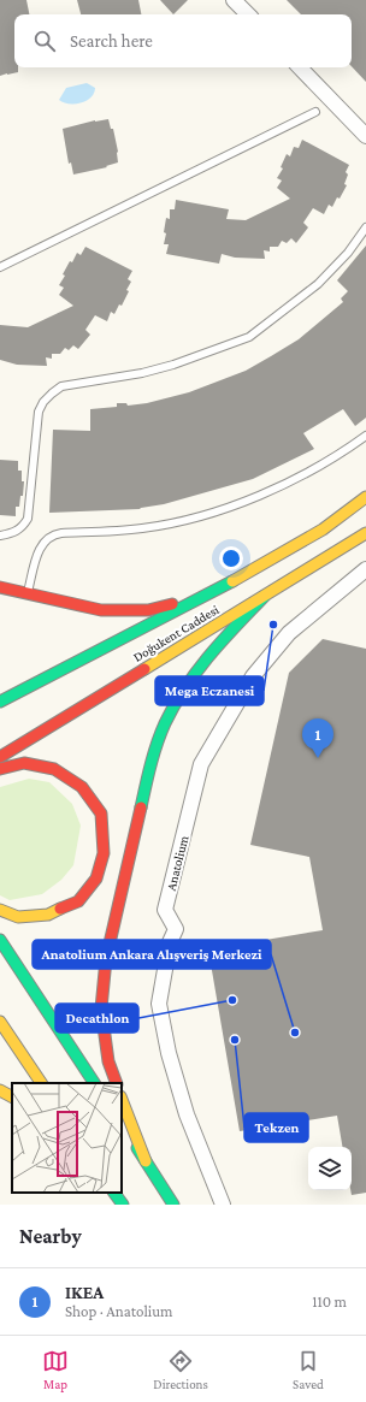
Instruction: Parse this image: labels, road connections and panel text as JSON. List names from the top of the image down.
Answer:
{
  "streets": {
    "main road": ["Doğukent Caddesi"],
    "street": ["Anatolium"]
  },
  "places": [
    "Mega Eczanesi",
    "Decathlon",
    "Anatolium Ankara Alışveriş Merkezi",
    "Tekzen"
  ],
  "page": {
    "search": "Search here",
    "pins": "1",
    "heading": "Nearby",
    "list": [
      {
        "mark": "1",
        "name": "IKEA",
        "note": "Shop · Anatolium",
        "value": "110 m"
      }
    ],
    "nav": ["Map", "Directions", "Saved"]
  }
}
